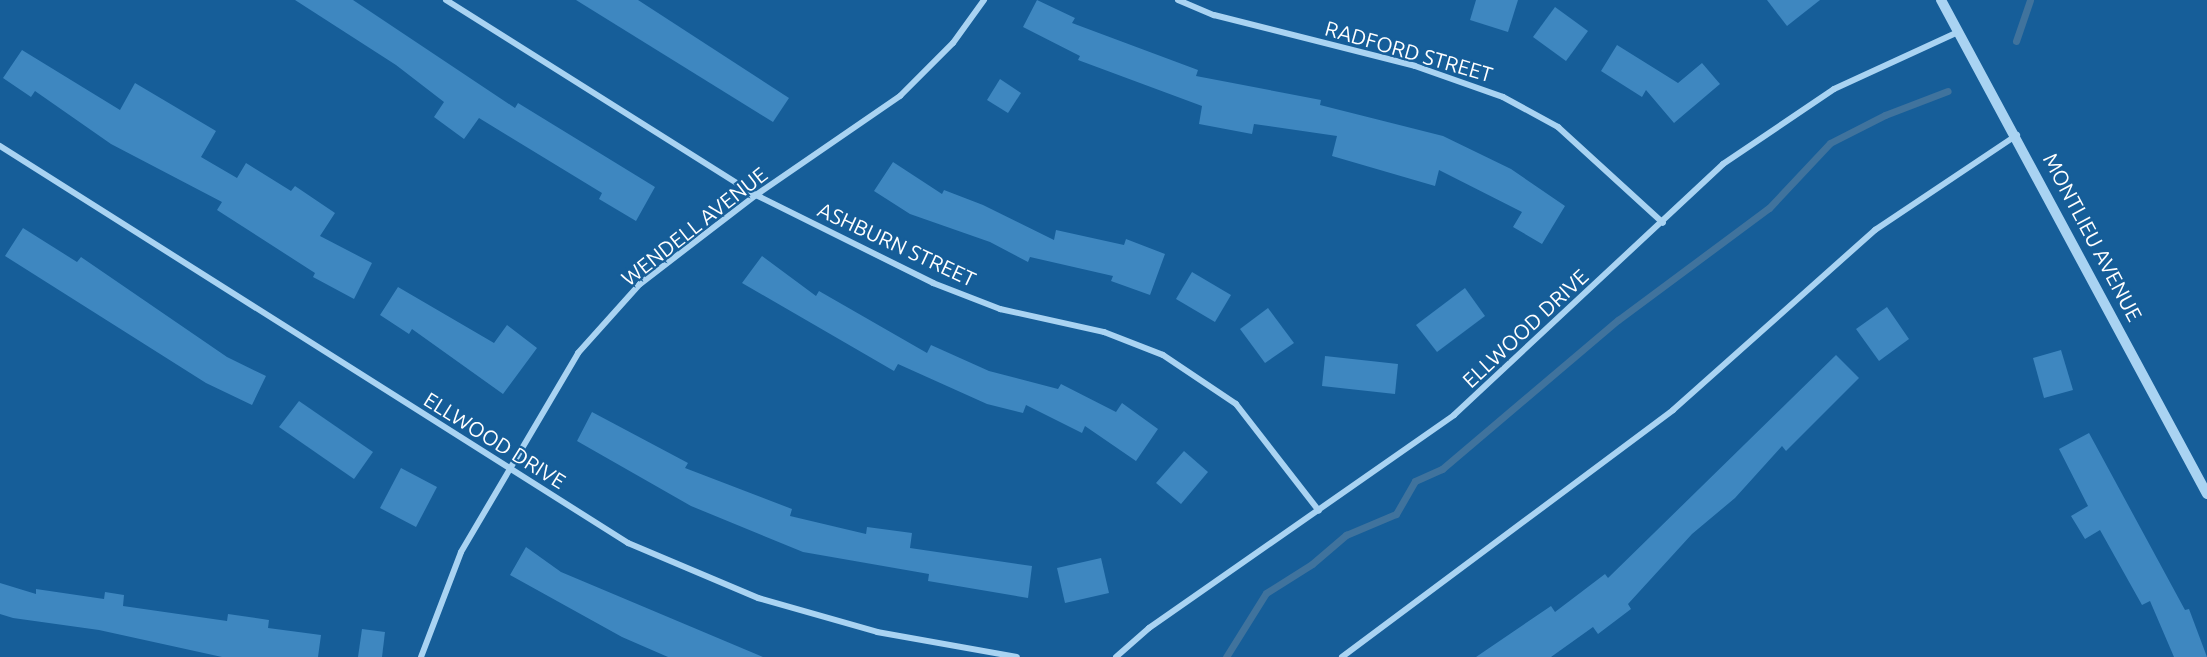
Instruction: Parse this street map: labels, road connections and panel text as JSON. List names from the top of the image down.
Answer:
{
  "streets": {
    "street": [
      "RADFORD STREET",
      "WENDELL AVENUE",
      "MONTLIEU AVENUE",
      "ASHBURN STREET",
      "ELLWOOD DRIVE"
    ]
  },
  "crossings": [
    ["RADFORD STREET", "ELLWOOD DRIVE"],
    ["WENDELL AVENUE", "ASHBURN STREET"],
    ["WENDELL AVENUE", "ELLWOOD DRIVE"],
    ["MONTLIEU AVENUE", "ELLWOOD DRIVE"],
    ["ASHBURN STREET", "ELLWOOD DRIVE"]
  ]
}
